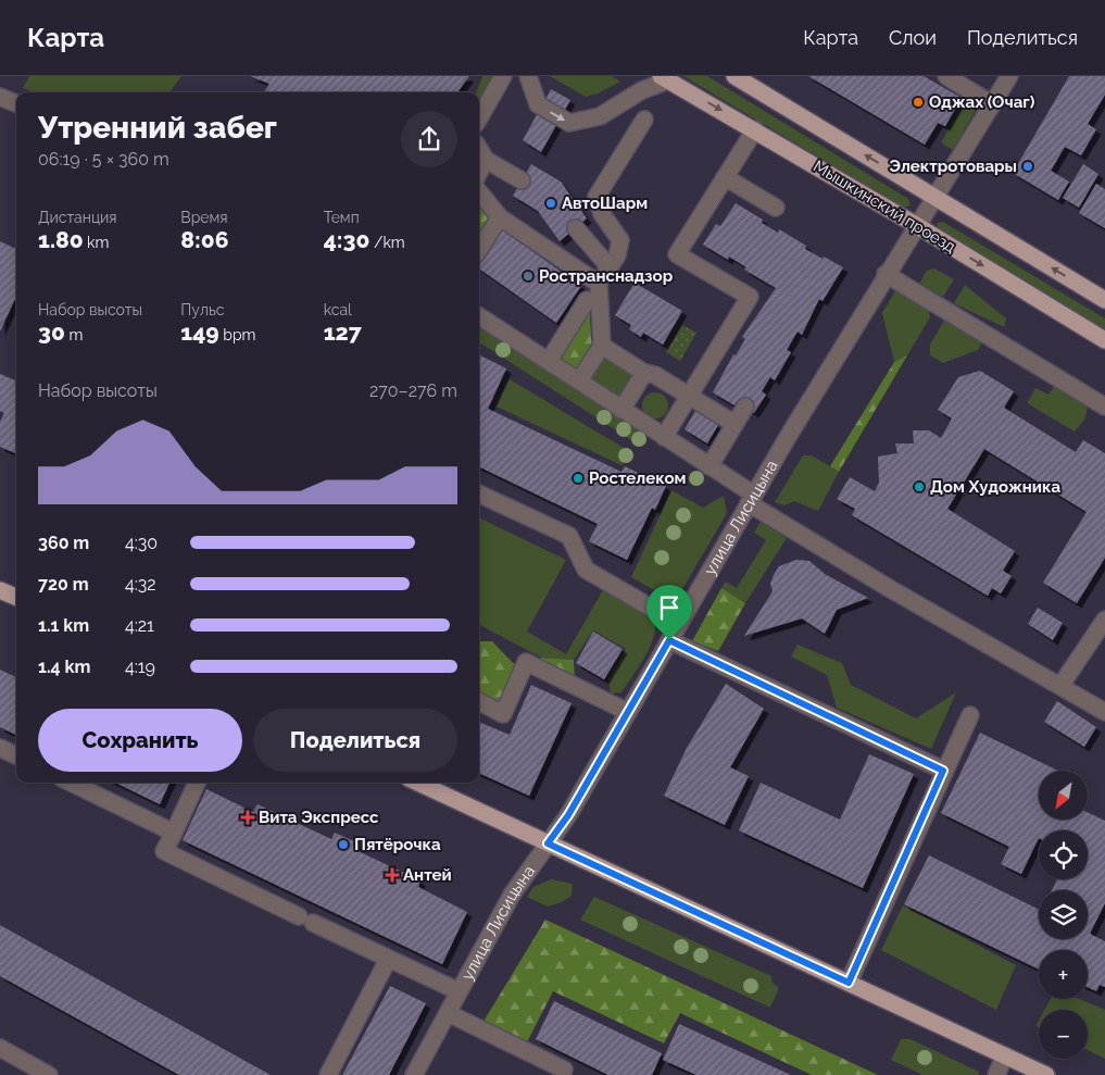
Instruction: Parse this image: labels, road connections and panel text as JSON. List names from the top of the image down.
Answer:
{
  "streets": {
    "main road": ["Мышкинский проезд"],
    "street": ["улица Лисицына"]
  },
  "crossings": [
    ["Мышкинский проезд", "улица Лисицына"]
  ],
  "places": {
    "other": [
      "Оджах (Очаг)",
      "Электротовары",
      "АвтоШарм",
      "Ространснадзор",
      "Ростелеком",
      "Дом Художника",
      "Пятёрочка"
    ],
    "health": ["Вита Экспресс", "Антей"]
  },
  "north": "bottom left",
  "page": {
    "header": "Карта",
    "nav": ["Карта", "Слои", "Поделиться"],
    "heading": ["Утренний забег", "06:19 · 5 × 360 m"],
    "stats": [
      ["Дистанция", "1.80 km"],
      ["Время", "8:06"],
      ["Темп", "4:30 /km"],
      ["Набор высоты", "30 m"],
      ["Пульс", "149 bpm"],
      ["kcal", "127"]
    ],
    "chart": ["Набор высоты", "270–276 m"],
    "list": [
      {
        "name": "360 m",
        "note": "4:30"
      },
      {
        "name": "720 m",
        "note": "4:32"
      },
      {
        "name": "1.1 km",
        "note": "4:21"
      },
      {
        "name": "1.4 km",
        "note": "4:19"
      }
    ],
    "buttons": ["Сохранить", "Поделиться"],
    "map_buttons": ["+", "−"]
  }
}
